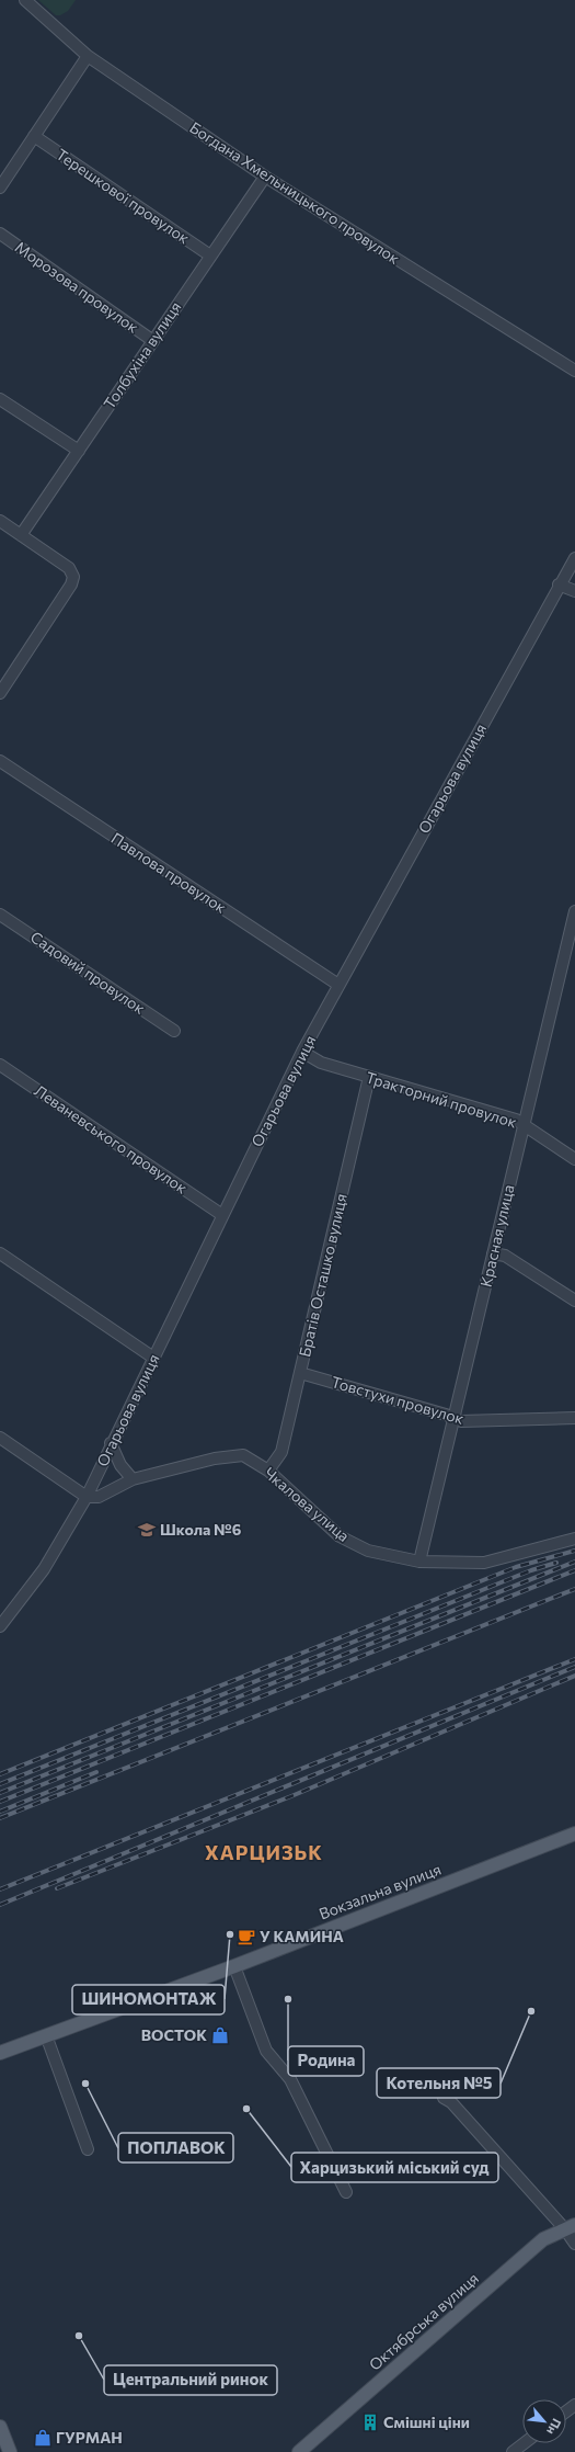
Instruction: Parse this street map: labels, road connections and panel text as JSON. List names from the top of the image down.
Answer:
{
  "streets": {
    "main road": ["Вокзальна вулиця", "Октябрська вулиця"],
    "street": [
      "Богдана Хмельницького провулок",
      "Терешкової провулок",
      "Морозова провулок",
      "Толбухіна вулиця",
      "Огарьова вулиця",
      "Павлова провулок",
      "Садовий провулок",
      "Тракторний провулок",
      "Леваневського провулок",
      "Красная улица",
      "Братів Осташко вулиця",
      "Товстухи провулок",
      "Чкалова улица"
    ]
  },
  "crossings": [
    ["Богдана Хмельницького провулок", "Толбухіна вулиця"],
    ["Терешкової провулок", "Толбухіна вулиця"],
    ["Морозова провулок", "Толбухіна вулиця"],
    ["Огарьова вулиця", "Павлова провулок"],
    ["Огарьова вулиця", "Тракторний провулок"],
    ["Огарьова вулиця", "Леваневського провулок"],
    ["Огарьова вулиця", "Чкалова улица"],
    ["Тракторний провулок", "Красная улица"],
    ["Тракторний провулок", "Братів Осташко вулиця"],
    ["Красная улица", "Товстухи провулок"],
    ["Красная улица", "Чкалова улица"],
    ["Братів Осташко вулиця", "Товстухи провулок"],
    ["Братів Осташко вулиця", "Чкалова улица"]
  ],
  "districts": ["ХАРЦИЗЬК"],
  "places": {
    "school or university": ["Школа №6"],
    "other": [
      "ШИНОМОНТАЖ",
      "Родина",
      "Котельня №5",
      "ПОПЛАВОК",
      "Харцизький міський суд",
      "Центральний ринок"
    ],
    "cafe": ["У КАМИНА"],
    "shop": ["ВОСТОК", "ГУРМАН"],
    "building": ["Смішні ціни"]
  },
  "north": "bottom right"
}
